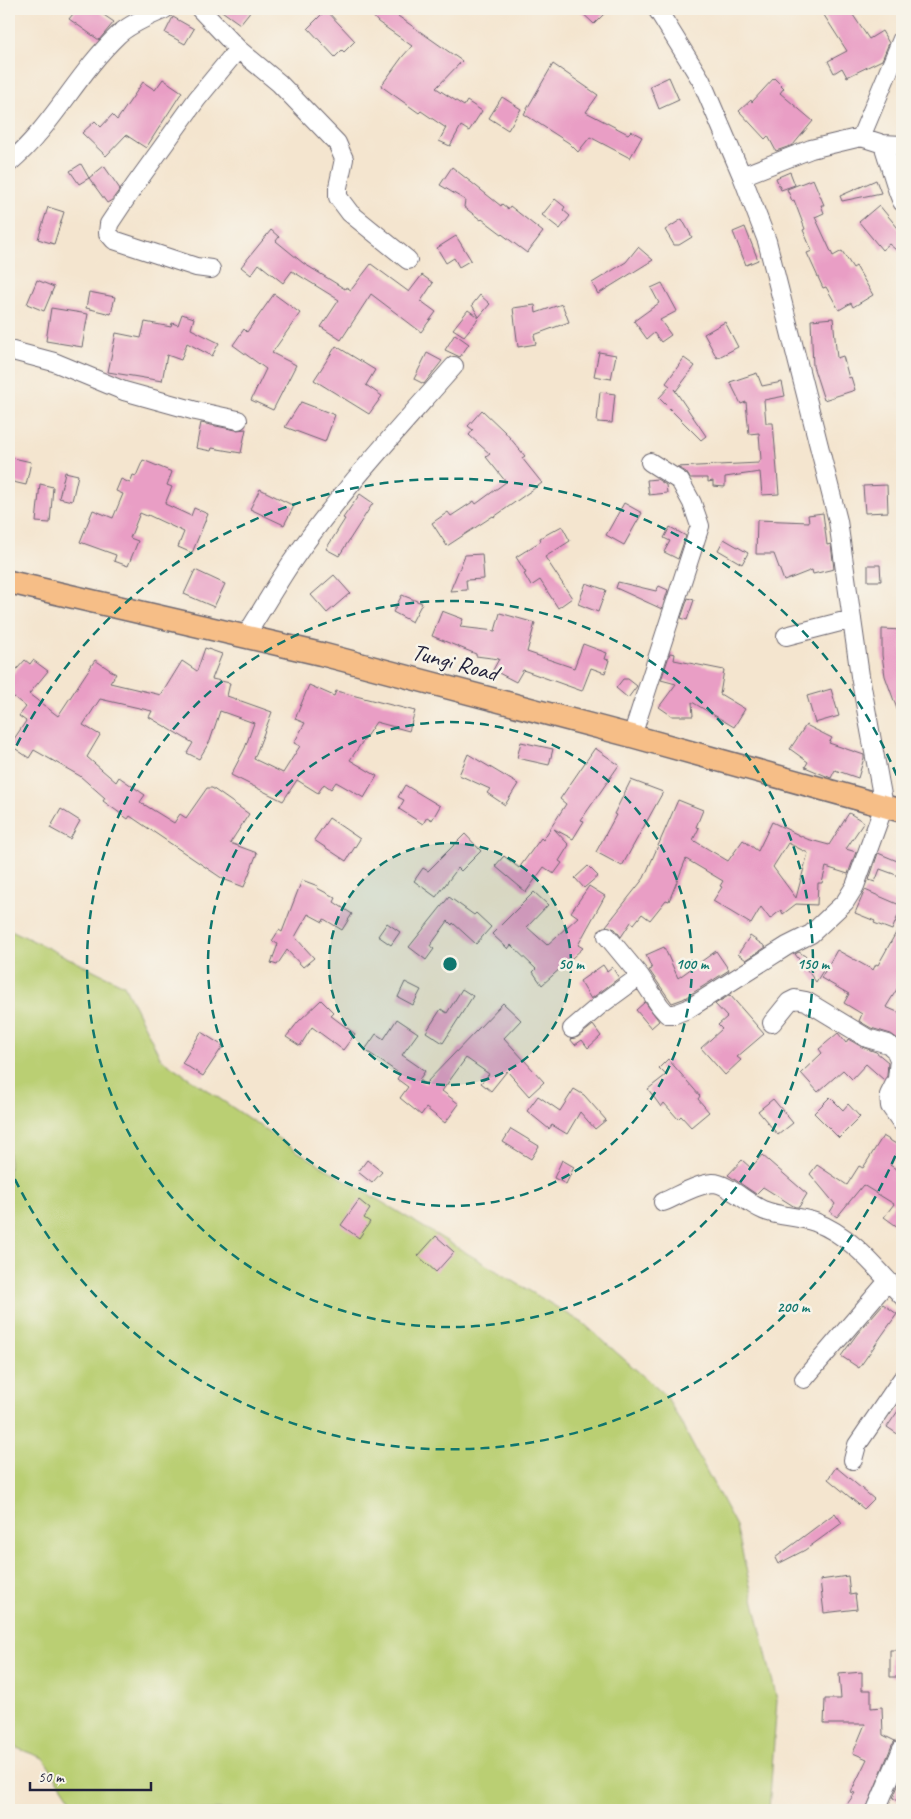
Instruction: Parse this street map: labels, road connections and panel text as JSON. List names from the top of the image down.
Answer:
{
  "streets": {
    "main road": ["Tungi Road"]
  },
  "scale_bar": "50 m",
  "rings": [
    "50 m",
    "100 m",
    "150 m",
    "200 m"
  ]
}
